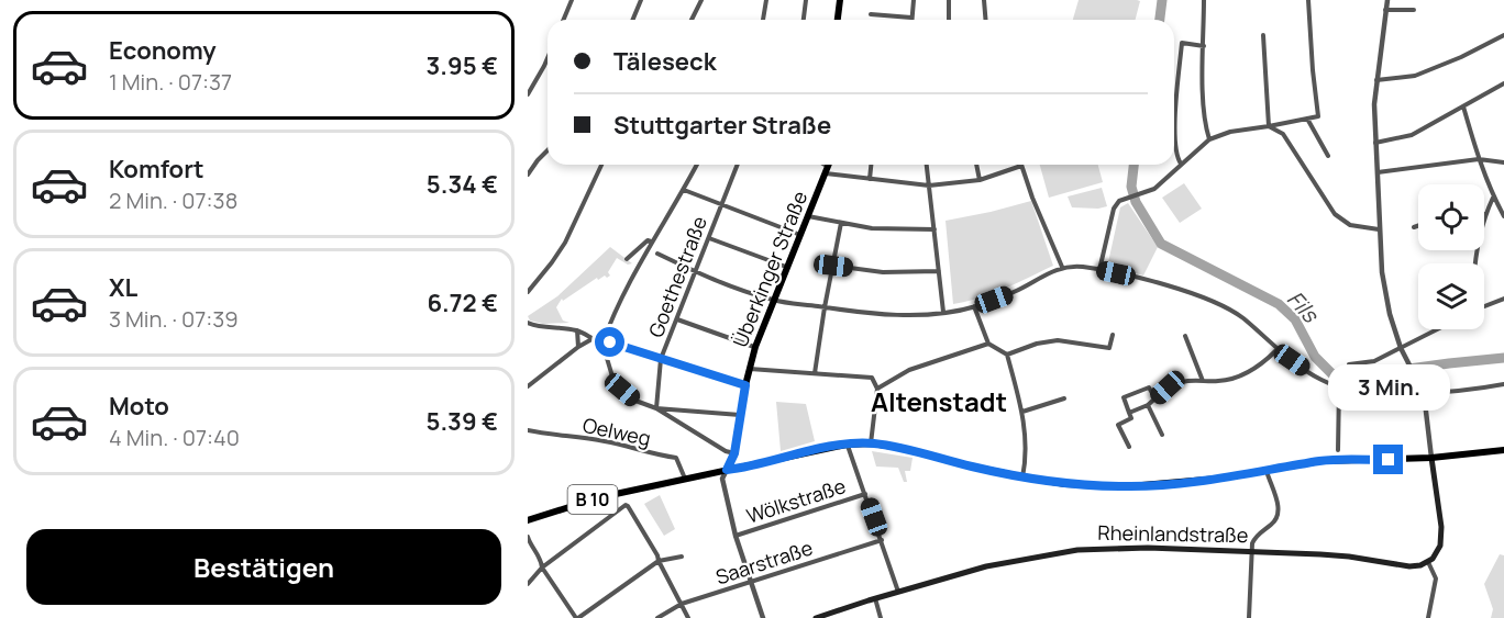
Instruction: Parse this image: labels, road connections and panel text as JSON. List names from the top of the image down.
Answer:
{
  "streets": {
    "main road": ["Überkinger Straße", "B 10", "Rheinlandstraße"],
    "street": [
      "Goethestraße",
      "Oelweg",
      "Wölkstraße",
      "Saarstraße"
    ]
  },
  "crossings": [
    ["Überkinger Straße", "B 10"],
    ["Oelweg", "B 10"]
  ],
  "districts": ["Altenstadt"],
  "water": ["Fils"],
  "page": {
    "list": [
      {
        "name": "Economy",
        "note": "1 Min. · 07:37",
        "value": "3.95 €"
      },
      {
        "name": "Komfort",
        "note": "2 Min. · 07:38",
        "value": "5.34 €"
      },
      {
        "name": "XL",
        "note": "3 Min. · 07:39",
        "value": "6.72 €"
      },
      {
        "name": "Moto",
        "note": "4 Min. · 07:40",
        "value": "5.39 €"
      }
    ],
    "banner": ["Täleseck", "Stuttgarter Straße"],
    "bubble": "3 Min.",
    "buttons": "Bestätigen"
  }
}
